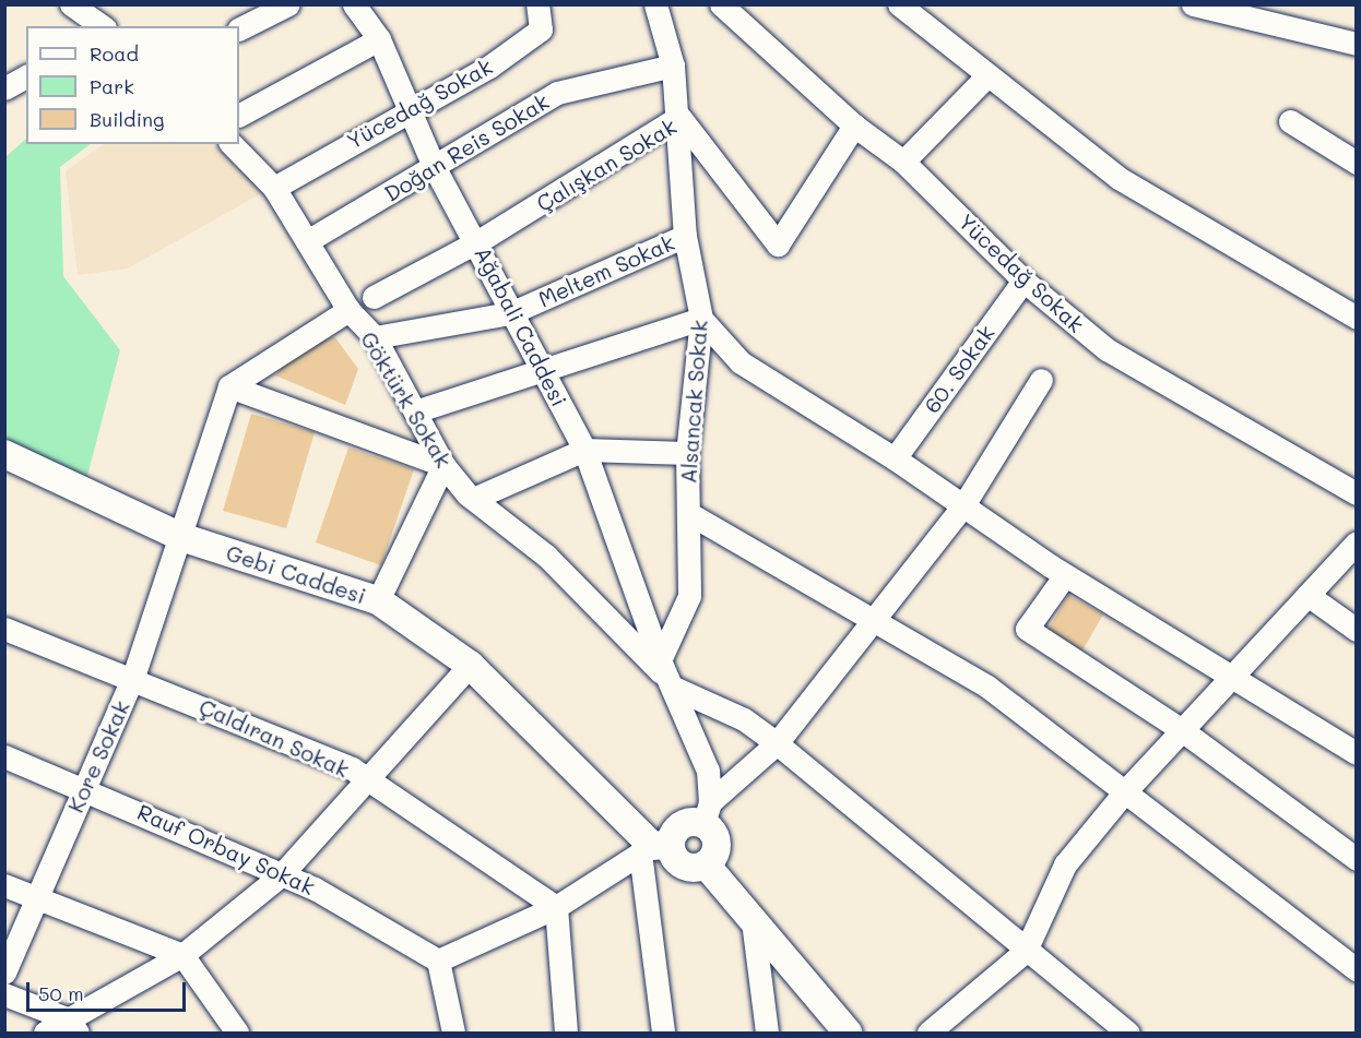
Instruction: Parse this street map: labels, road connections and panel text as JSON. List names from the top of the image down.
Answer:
{
  "streets": {
    "main road": ["Gebi Caddesi"],
    "street": [
      "Yücedağ Sokak",
      "Doğan Reis Sokak",
      "Çalışkan Sokak",
      "Meltem Sokak",
      "Ağabali Caddesi",
      "60. Sokak",
      "Göktürk Sokak",
      "Alsancak Sokak",
      "Çaldıran Sokak",
      "Kore Sokak",
      "Rauf Orbay Sokak"
    ]
  },
  "crossings": [
    ["Yücedağ Sokak", "Çalışkan Sokak"],
    ["Yücedağ Sokak", "Ağabali Caddesi"],
    ["Yücedağ Sokak", "60. Sokak"],
    ["Yücedağ Sokak", "Göktürk Sokak"],
    ["Doğan Reis Sokak", "Ağabali Caddesi"],
    ["Doğan Reis Sokak", "Göktürk Sokak"],
    ["Doğan Reis Sokak", "Alsancak Sokak"],
    ["Çalışkan Sokak", "Ağabali Caddesi"],
    ["Çalışkan Sokak", "Alsancak Sokak"],
    ["Meltem Sokak", "Ağabali Caddesi"],
    ["Meltem Sokak", "Göktürk Sokak"],
    ["Meltem Sokak", "Alsancak Sokak"],
    ["Ağabali Caddesi", "Alsancak Sokak"],
    ["Gebi Caddesi", "Kore Sokak"],
    ["Çaldıran Sokak", "Kore Sokak"],
    ["Kore Sokak", "Rauf Orbay Sokak"]
  ],
  "legend": ["Road", "Park", "Building"],
  "scale_bar": "50 m"
}
